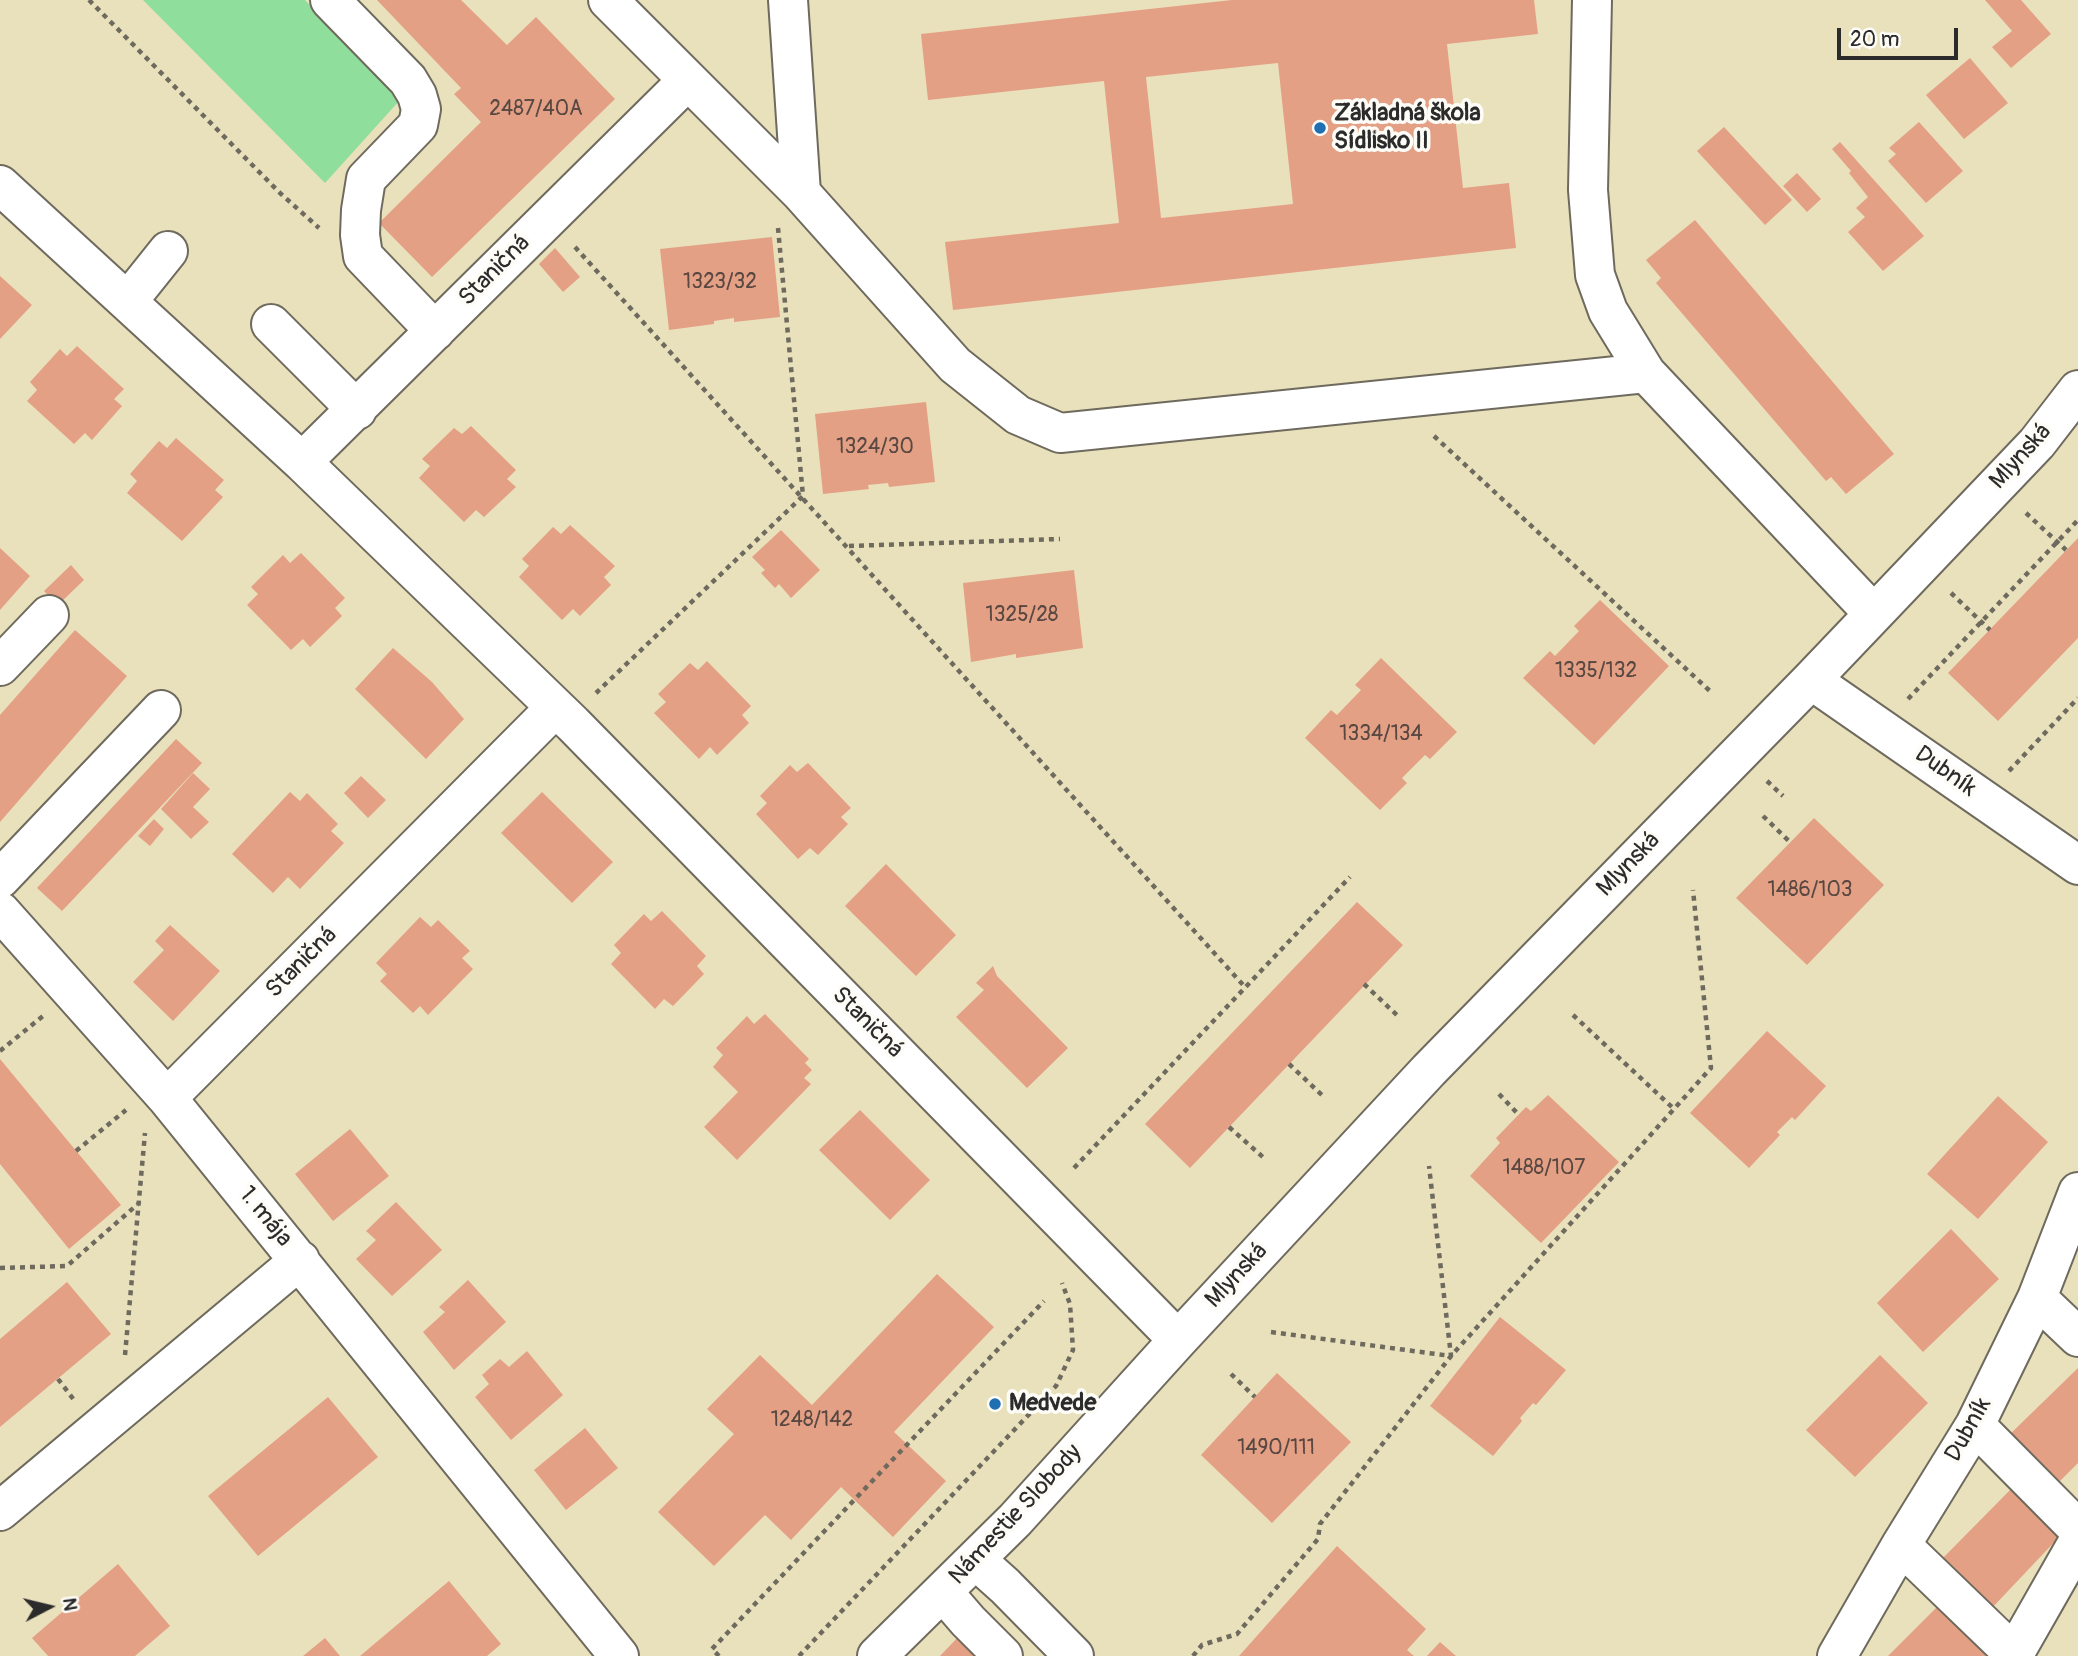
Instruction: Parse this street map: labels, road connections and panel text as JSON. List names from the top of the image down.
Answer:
{
  "streets": {
    "street": [
      "Staničná",
      "Mlynská",
      "Dubník",
      "1. mája",
      "Námestie Slobody"
    ]
  },
  "crossings": [
    ["Staničná", "Mlynská"],
    ["Staničná", "1. mája"],
    ["Staničná", "Námestie Slobody"],
    ["Mlynská", "Dubník"],
    ["Mlynská", "Námestie Slobody"]
  ],
  "places": ["Základná škola Sídlisko II", "Medvede"],
  "house_numbers": [
    "2487/40A",
    "1323/32",
    "1324/30",
    "1325/28",
    "1335/132",
    "1334/134",
    "1486/103",
    "1488/107",
    "1248/142",
    "1490/111"
  ],
  "scale_bar": "20 m",
  "north": "right"
}
